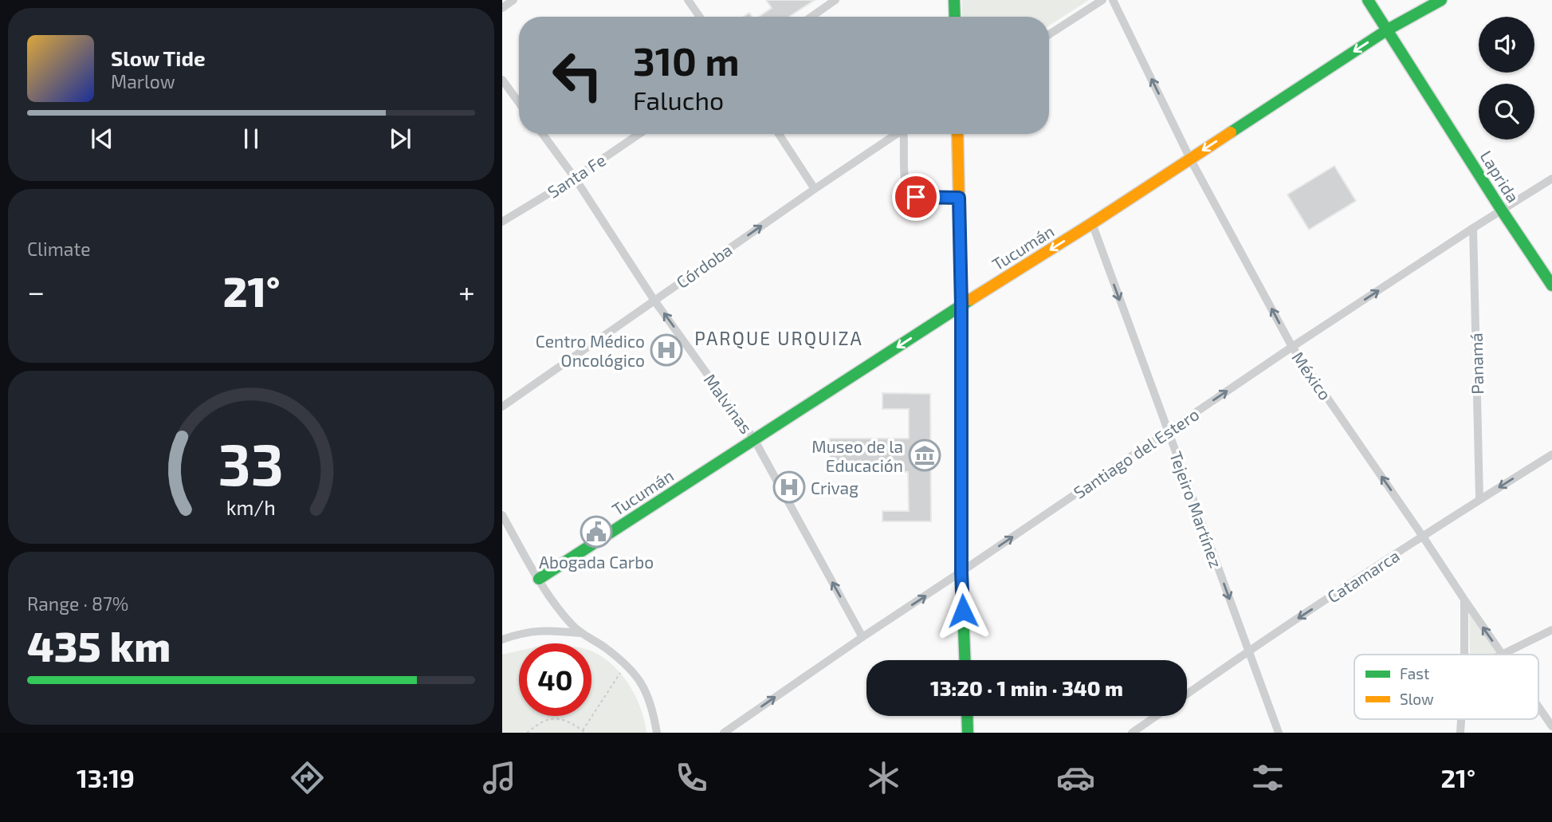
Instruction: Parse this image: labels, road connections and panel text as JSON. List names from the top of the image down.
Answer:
{
  "streets": {
    "street": [
      "Santa Fe",
      "Laprida",
      "Tucumán",
      "Córdoba",
      "Panamá",
      "México",
      "Malvinas",
      "Santiago del Estero",
      "Tejeiro Martínez",
      "Catamarca"
    ]
  },
  "crossings": [
    ["Santa Fe", "Malvinas"],
    ["Laprida", "Tucumán"],
    ["Laprida", "Santiago del Estero"],
    ["Tucumán", "México"],
    ["Tucumán", "Malvinas"],
    ["Tucumán", "Tejeiro Martínez"],
    ["Córdoba", "Malvinas"],
    ["Panamá", "Santiago del Estero"],
    ["Panamá", "Catamarca"],
    ["México", "Santiago del Estero"],
    ["México", "Catamarca"],
    ["Malvinas", "Santiago del Estero"],
    ["Santiago del Estero", "Tejeiro Martínez"],
    ["Tejeiro Martínez", "Catamarca"]
  ],
  "one_way": [
    "Tucumán",
    "Córdoba",
    "México",
    "Malvinas",
    "Santiago del Estero",
    "Tejeiro Martínez",
    "Catamarca"
  ],
  "districts": ["PARQUE URQUIZA"],
  "places": {
    "hospital": ["Centro Médico Oncológico", "Crivag"],
    "museum": ["Museo de la Educación"],
    "public building": ["Abogada Carbo"]
  },
  "legend": ["Fast", "Slow"],
  "page": {
    "turn": ["310 m", "Falucho"],
    "song": ["Slow Tide", "Marlow"],
    "tile": [
      "Climate",
      ["Range · 87%", "435 km"]
    ],
    "heat": ["−", "21°", "+"],
    "limit": "40",
    "trip": "13:20 · 1 min · 340 m",
    "tabs": ["13:19", "21°"],
    "gauge": ["33", "km/h"]
  }
}
